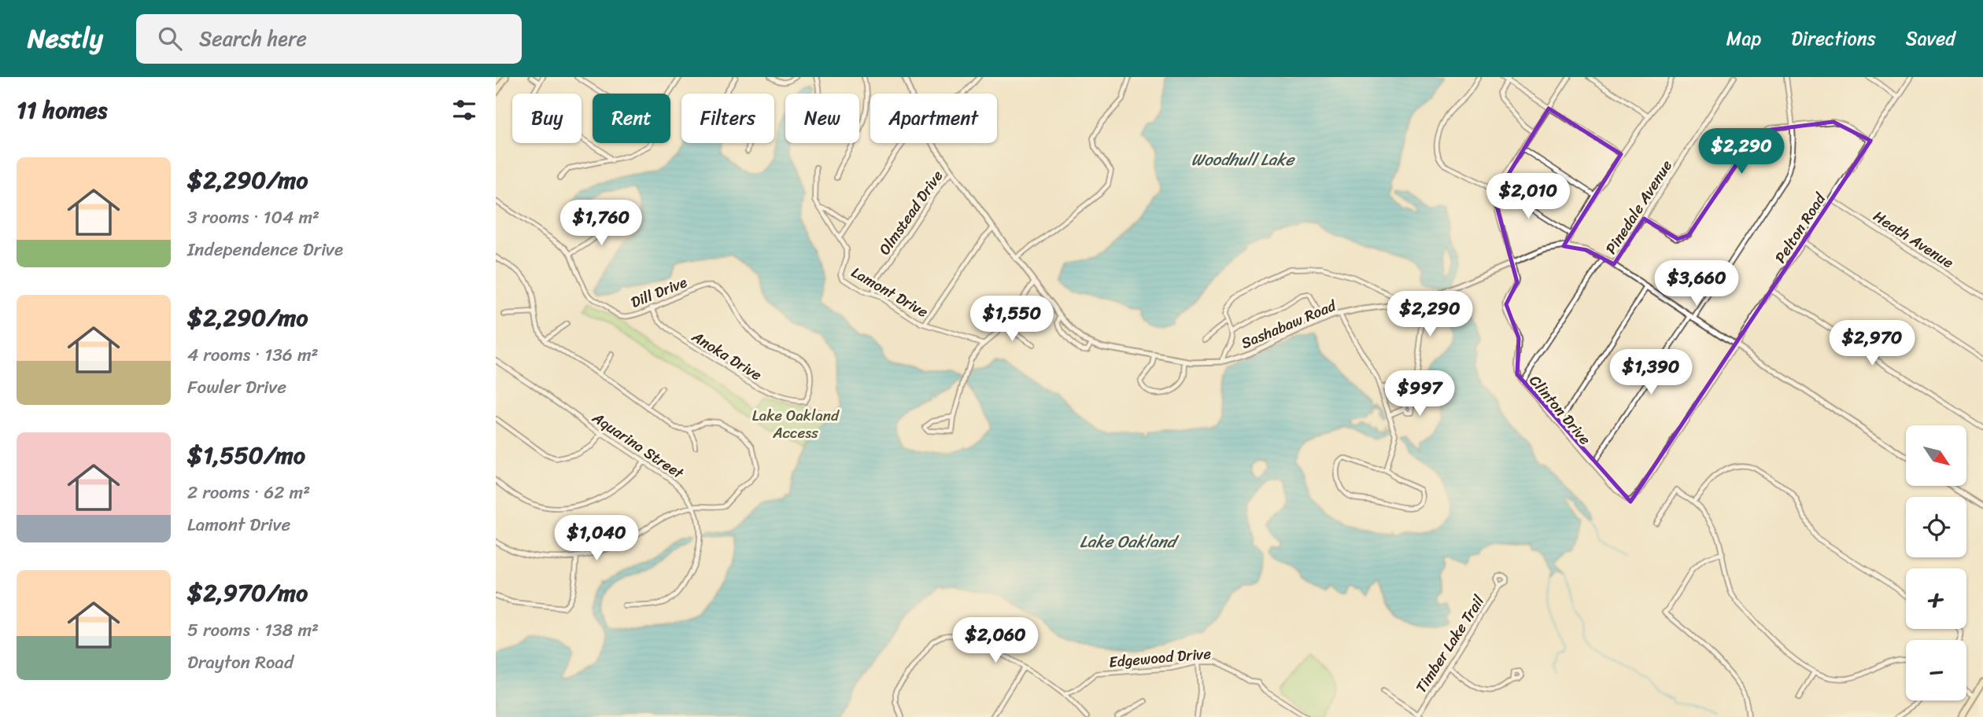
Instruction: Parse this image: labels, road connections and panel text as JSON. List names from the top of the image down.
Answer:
{
  "streets": {
    "street": [
      "Pinedale Avenue",
      "Olmstead Drive",
      "Pelton Road",
      "Heath Avenue",
      "Dill Drive",
      "Lamont Drive",
      "Sashabaw Road",
      "Anoka Drive",
      "Clinton Drive",
      "Aquarina Street",
      "Timber Lake Trail",
      "Edgewood Drive"
    ]
  },
  "crossings": [
    ["Pinedale Avenue", "Sashabaw Road"],
    ["Pinedale Avenue", "Clinton Drive"],
    ["Olmstead Drive", "Lamont Drive"],
    ["Olmstead Drive", "Sashabaw Road"],
    ["Pelton Road", "Heath Avenue"],
    ["Pelton Road", "Sashabaw Road"],
    ["Pelton Road", "Clinton Drive"],
    ["Dill Drive", "Anoka Drive"],
    ["Sashabaw Road", "Clinton Drive"]
  ],
  "water": ["Woodhull Lake", "Lake Oakland"],
  "parks": ["Lake Oakland Access"],
  "north": "bottom right",
  "page": {
    "header": "Nestly",
    "search": "Search here",
    "nav": ["Map", "Directions", "Saved"],
    "heading": "11 homes",
    "chip": [
      "Buy",
      "Rent",
      "Filters",
      "New",
      "Apartment"
    ],
    "price": [
      "$2,290",
      "$2,010",
      "$1,760",
      "$3,660",
      "$2,290",
      "$1,550",
      "$2,970",
      "$1,390",
      "$997",
      "$1,040",
      "$2,060"
    ],
    "list": [
      {
        "name": "$2,290/mo",
        "note": "3 rooms · 104 m² · Independence Drive"
      },
      {
        "name": "$2,290/mo",
        "note": "4 rooms · 136 m² · Fowler Drive"
      },
      {
        "name": "$1,550/mo",
        "note": "2 rooms · 62 m² · Lamont Drive"
      },
      {
        "name": "$2,970/mo",
        "note": "5 rooms · 138 m² · Drayton Road"
      }
    ],
    "map_buttons": ["+", "−"]
  }
}
